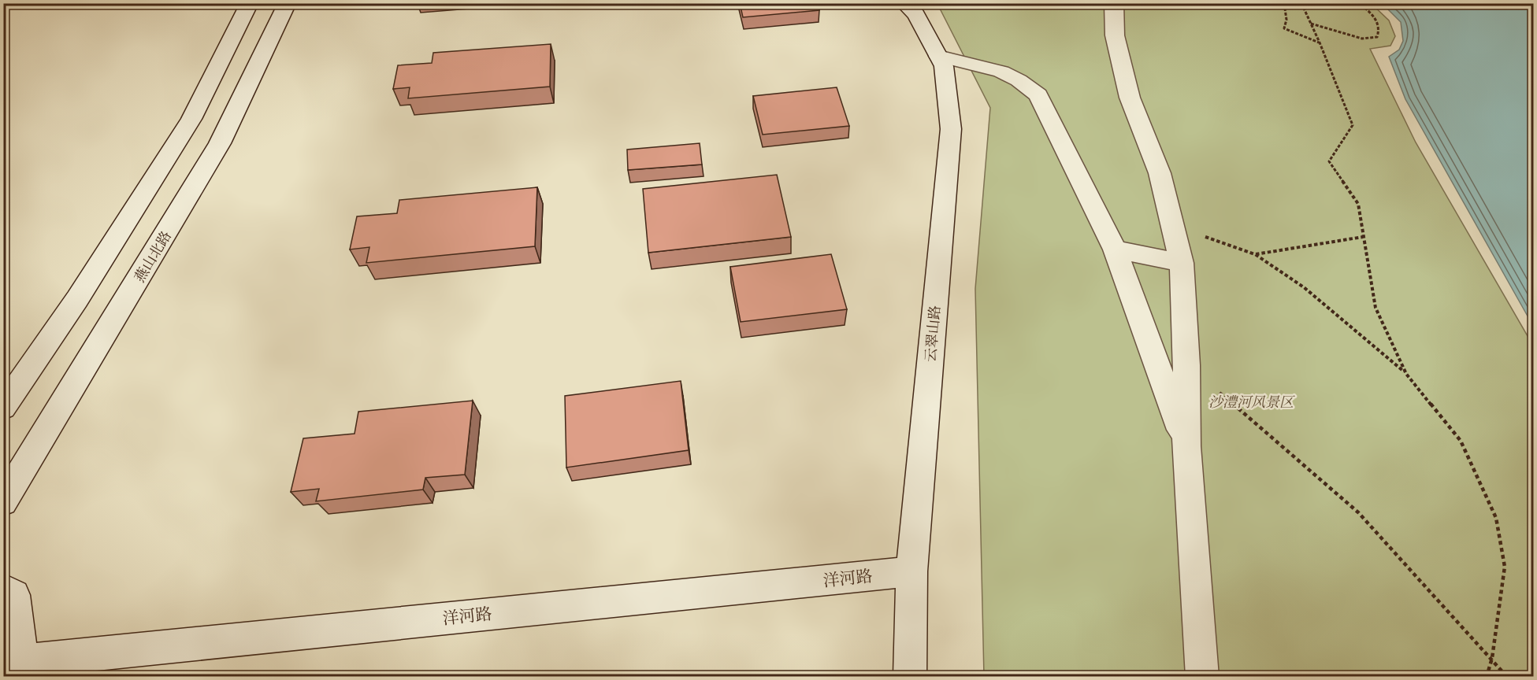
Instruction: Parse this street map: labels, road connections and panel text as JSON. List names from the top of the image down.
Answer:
{
  "streets": {
    "street": ["燕山北路", "云翠山路", "洋河路"]
  },
  "crossings": [
    ["云翠山路", "洋河路"]
  ],
  "parks": ["沙澧河风景区"]
}
